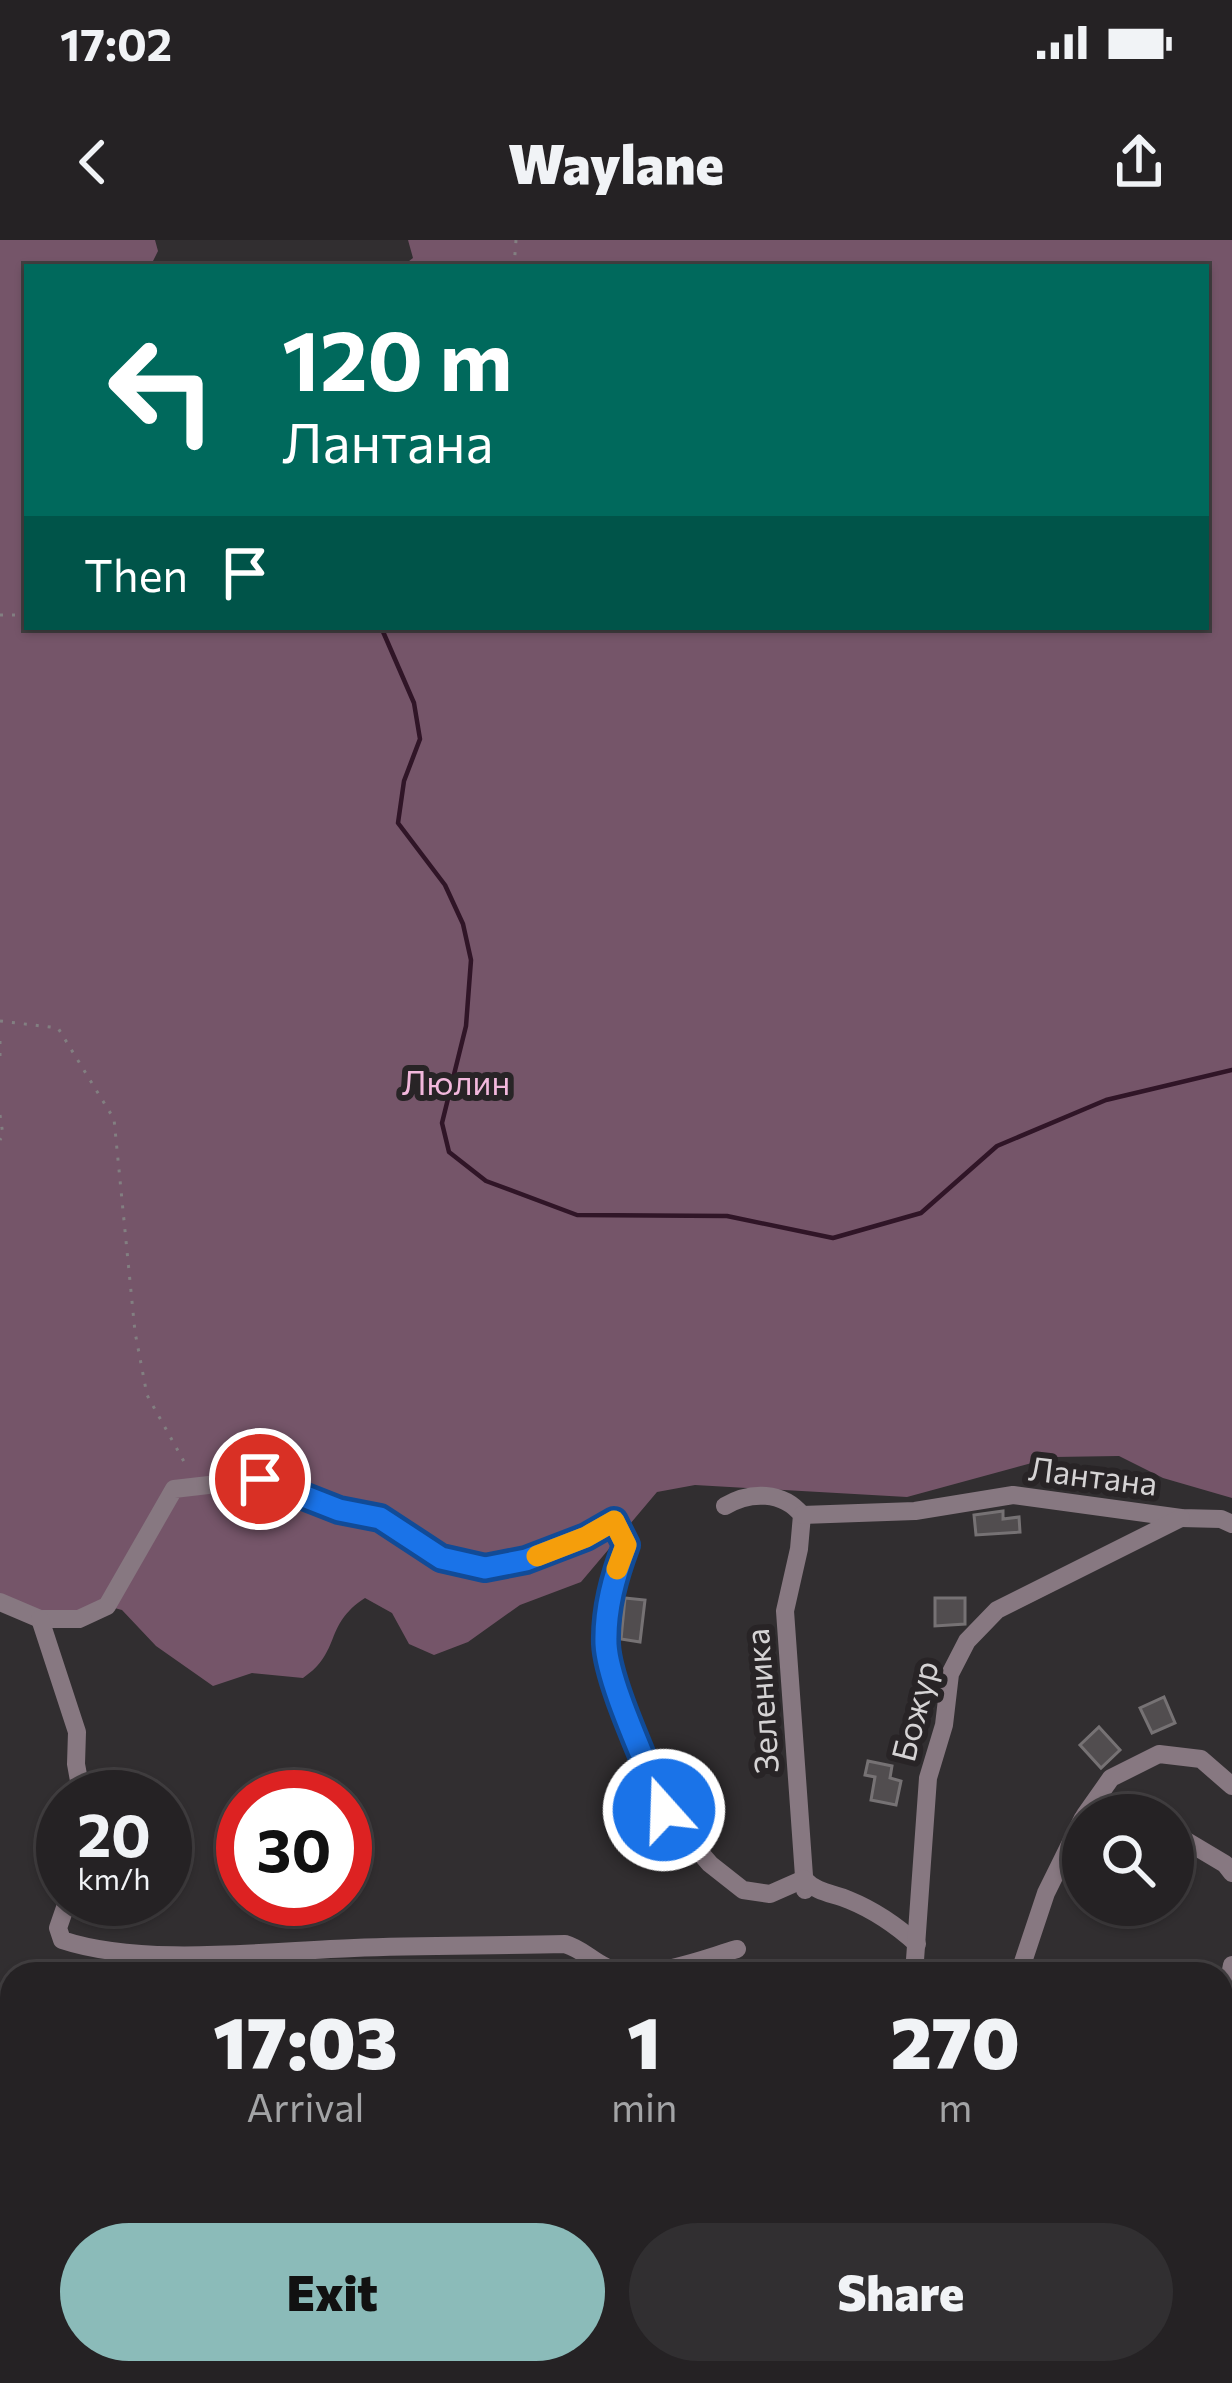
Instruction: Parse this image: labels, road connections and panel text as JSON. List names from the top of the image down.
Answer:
{
  "streets": {
    "street": ["Лантана", "Зеленика", "Божур"]
  },
  "crossings": [
    ["Лантана", "Зеленика"],
    ["Лантана", "Божур"]
  ],
  "parks": ["Люлин"],
  "page": {
    "status": "17:02",
    "header": "Waylane",
    "turn": ["120 m", "Лантана"],
    "then": "Then",
    "speed": "20 km/h",
    "limit": "30",
    "eta": [
      "17:03",
      "Arrival",
      "1",
      "min",
      "270",
      "m"
    ],
    "buttons": ["Exit", "Share"]
  }
}
